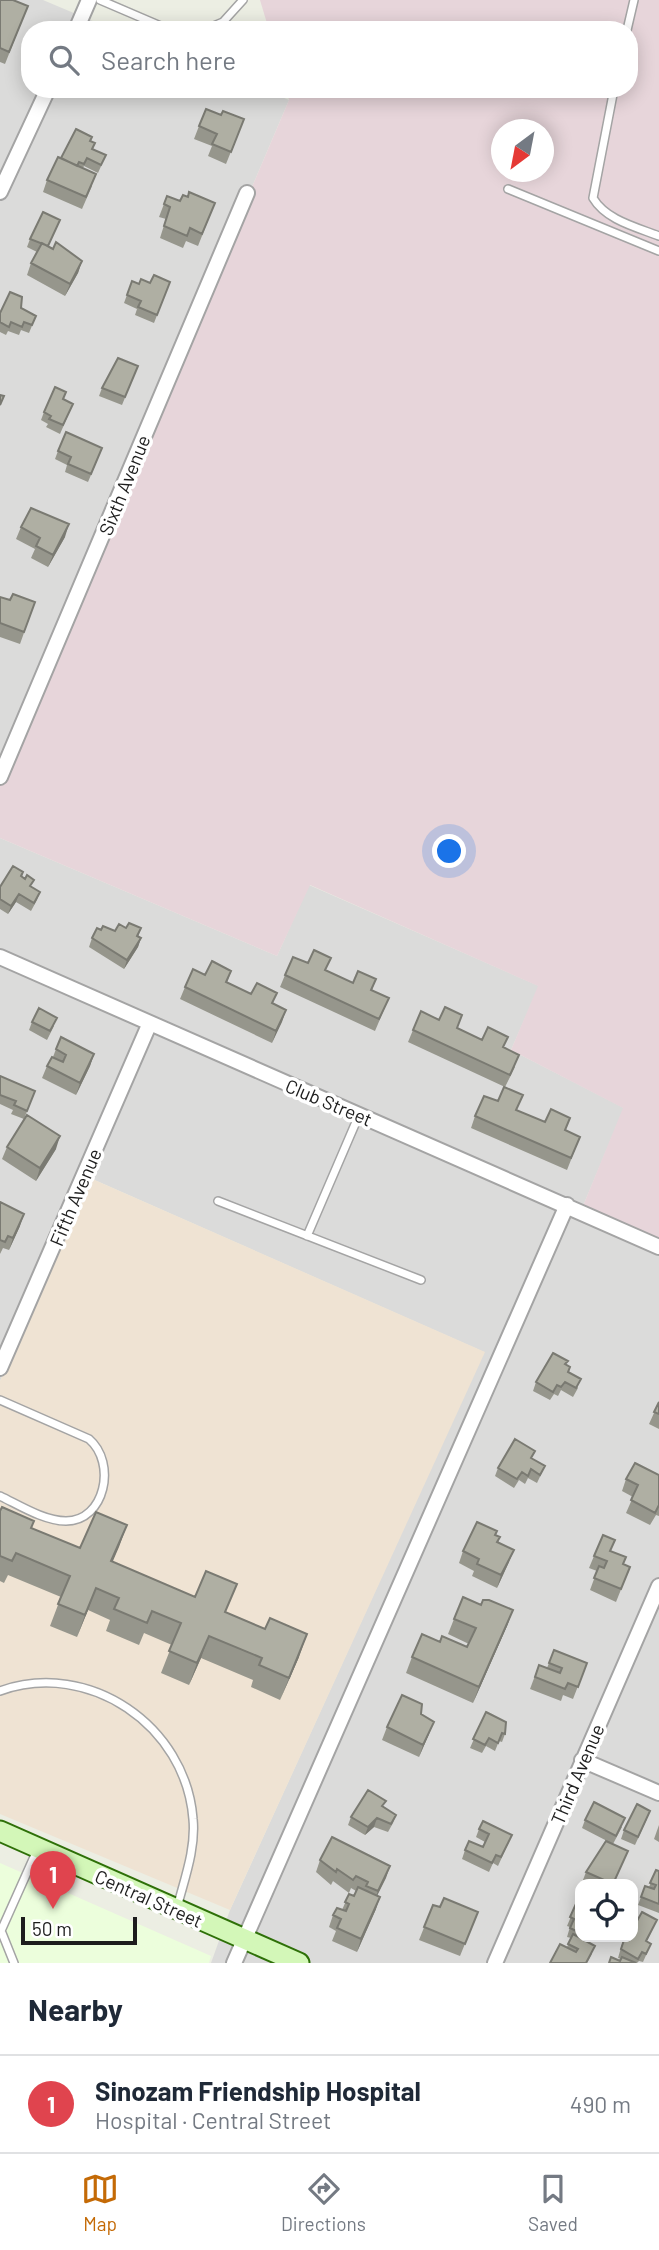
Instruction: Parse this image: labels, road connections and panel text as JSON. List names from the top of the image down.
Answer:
{
  "streets": {
    "main road": ["Central Street"],
    "street": [
      "Sixth Avenue",
      "Club Street",
      "Fifth Avenue",
      "Third Avenue"
    ]
  },
  "crossings": [
    ["Club Street", "Fifth Avenue"]
  ],
  "scale_bar": "50 m",
  "north": "bottom left",
  "page": {
    "search": "Search here",
    "pins": "1",
    "scale": "50 m",
    "heading": "Nearby",
    "list": [
      {
        "mark": "1",
        "name": "Sinozam Friendship Hospital",
        "note": "Hospital · Central Street",
        "value": "490 m"
      }
    ],
    "nav": ["Map", "Directions", "Saved"]
  }
}
